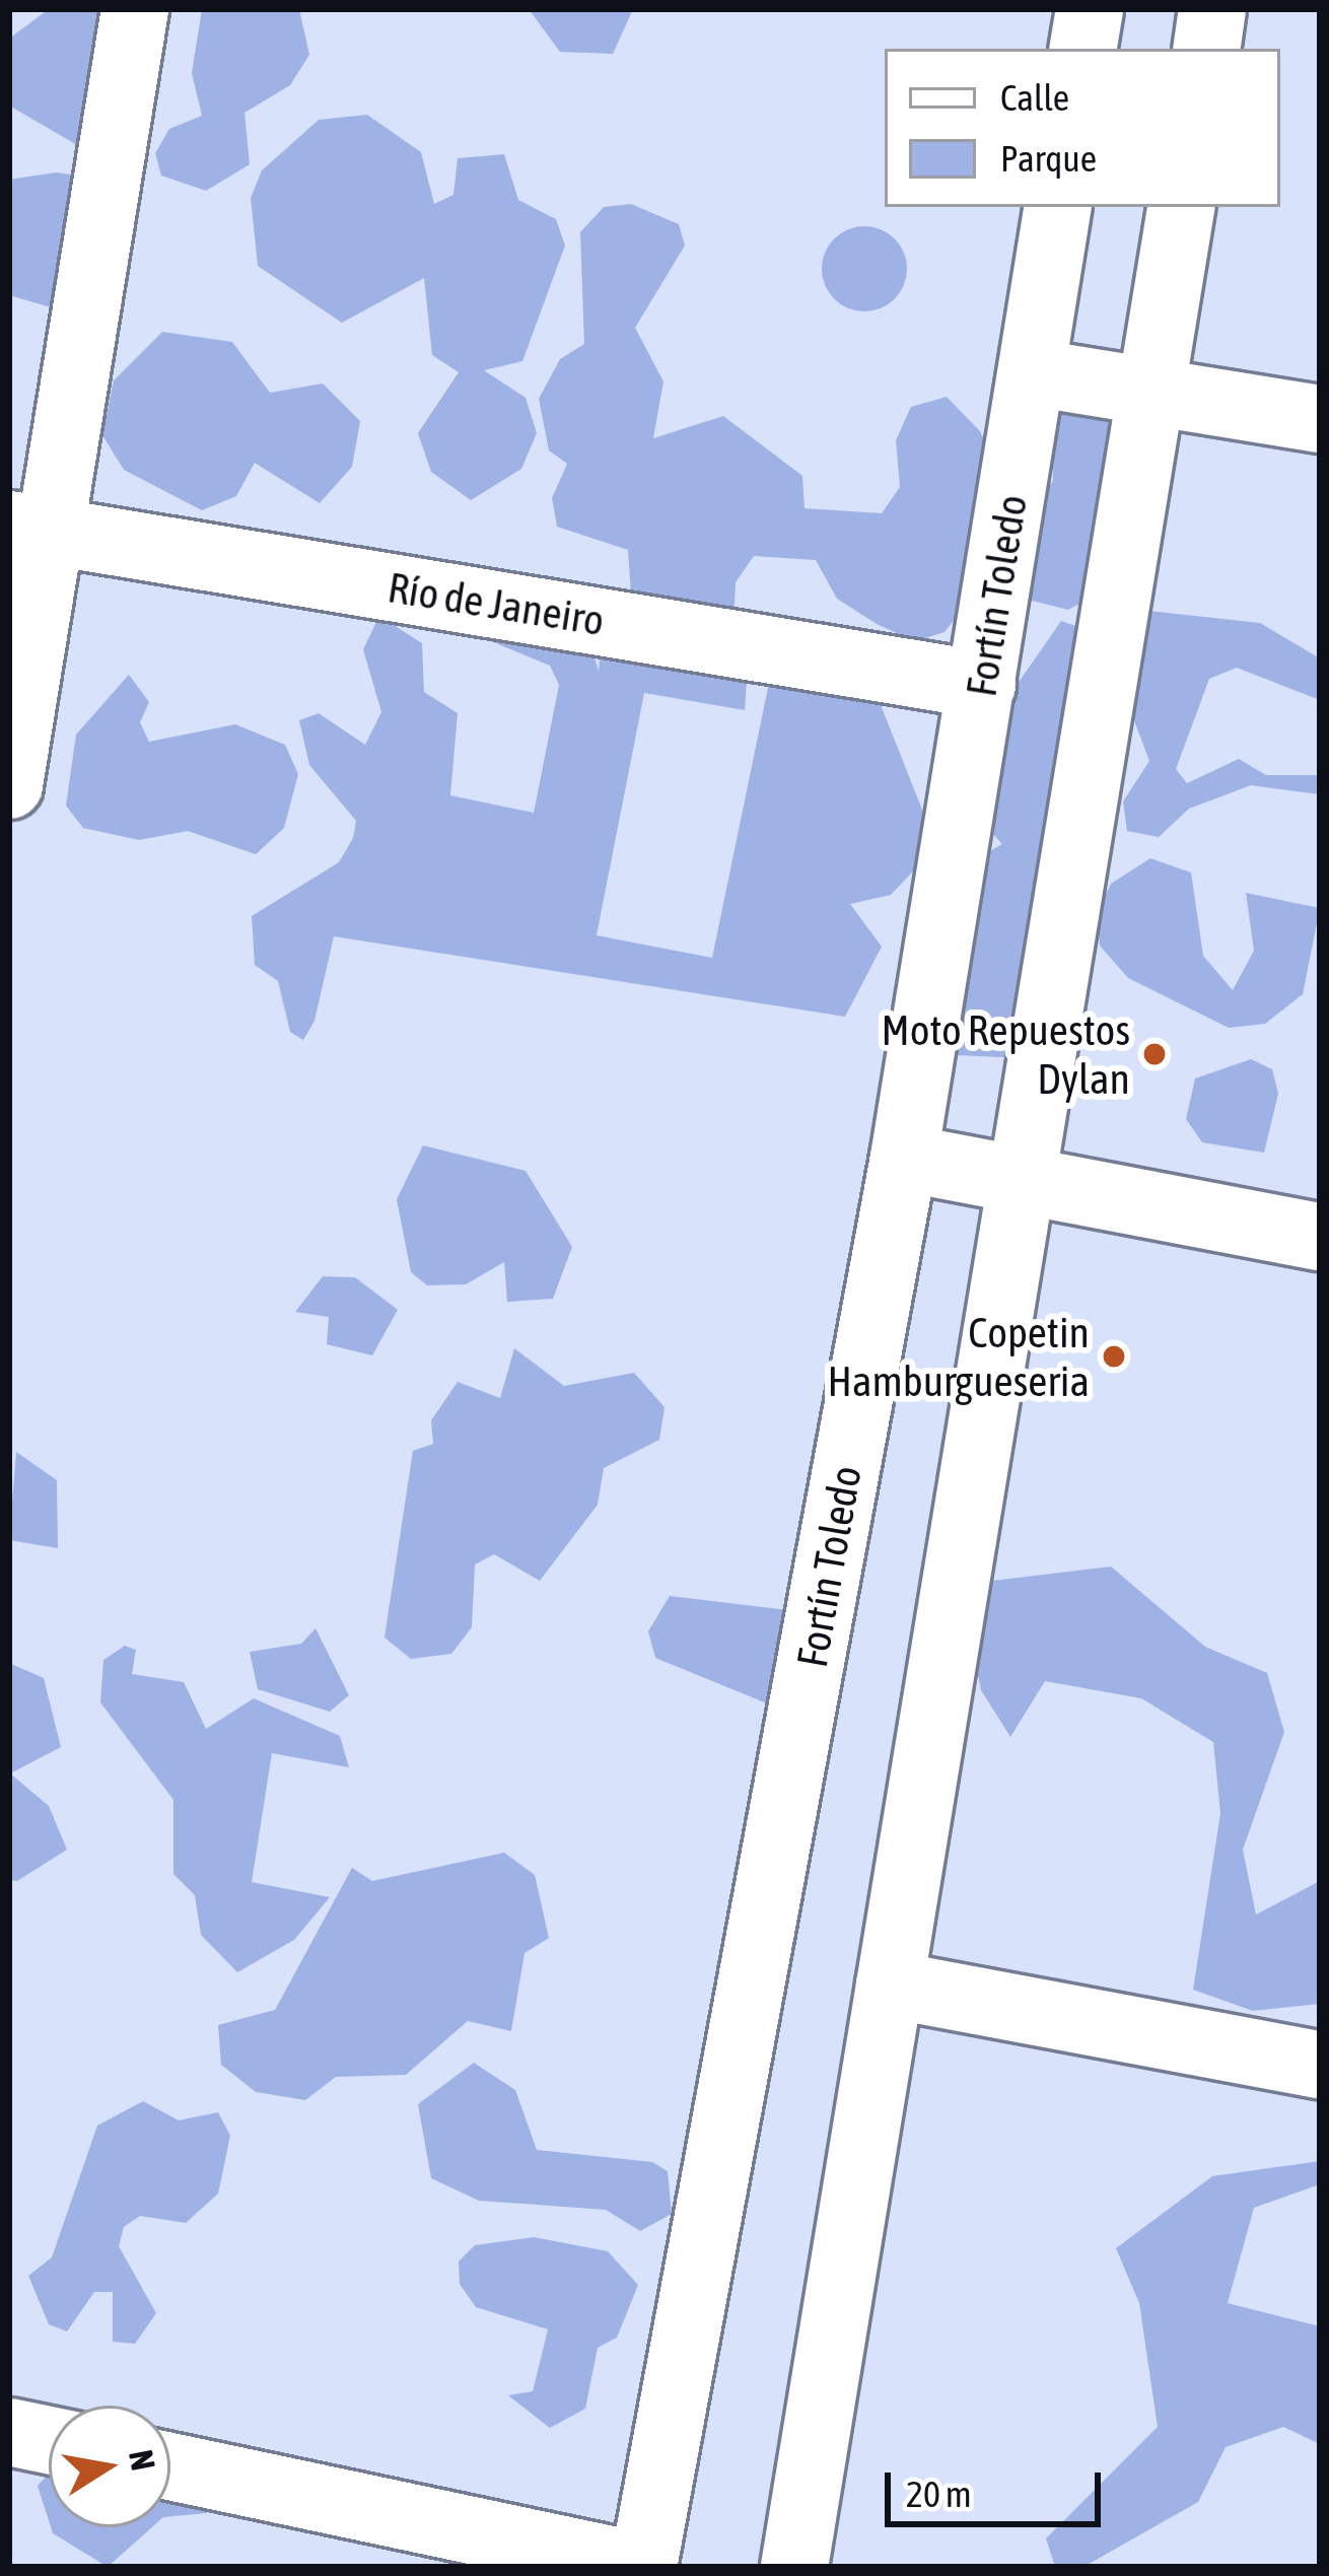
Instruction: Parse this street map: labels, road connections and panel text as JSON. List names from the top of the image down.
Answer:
{
  "streets": {
    "street": ["Fortín Toledo", "Río de Janeiro"]
  },
  "crossings": [
    ["Fortín Toledo", "Río de Janeiro"]
  ],
  "places": ["Moto Repuestos Dylan", "Copetin Hamburgueseria"],
  "legend": ["Calle", "Parque"],
  "scale_bar": "20 m",
  "north": "right"
}
